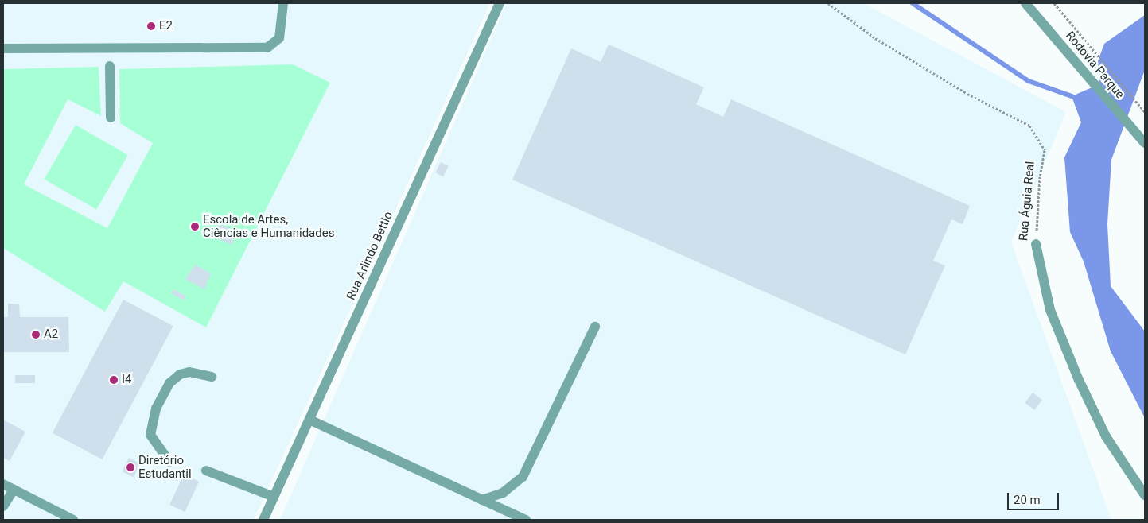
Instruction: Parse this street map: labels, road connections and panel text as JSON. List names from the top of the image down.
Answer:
{
  "streets": {
    "street": ["Rodovia Parque", "Rua Águia Real", "Rua Arlindo Bettio"]
  },
  "places": [
    "E2",
    "Escola de Artes, Ciências e Humanidades",
    "A2",
    "I4",
    "Diretório Estudantil"
  ],
  "scale_bar": "20 m"
}
